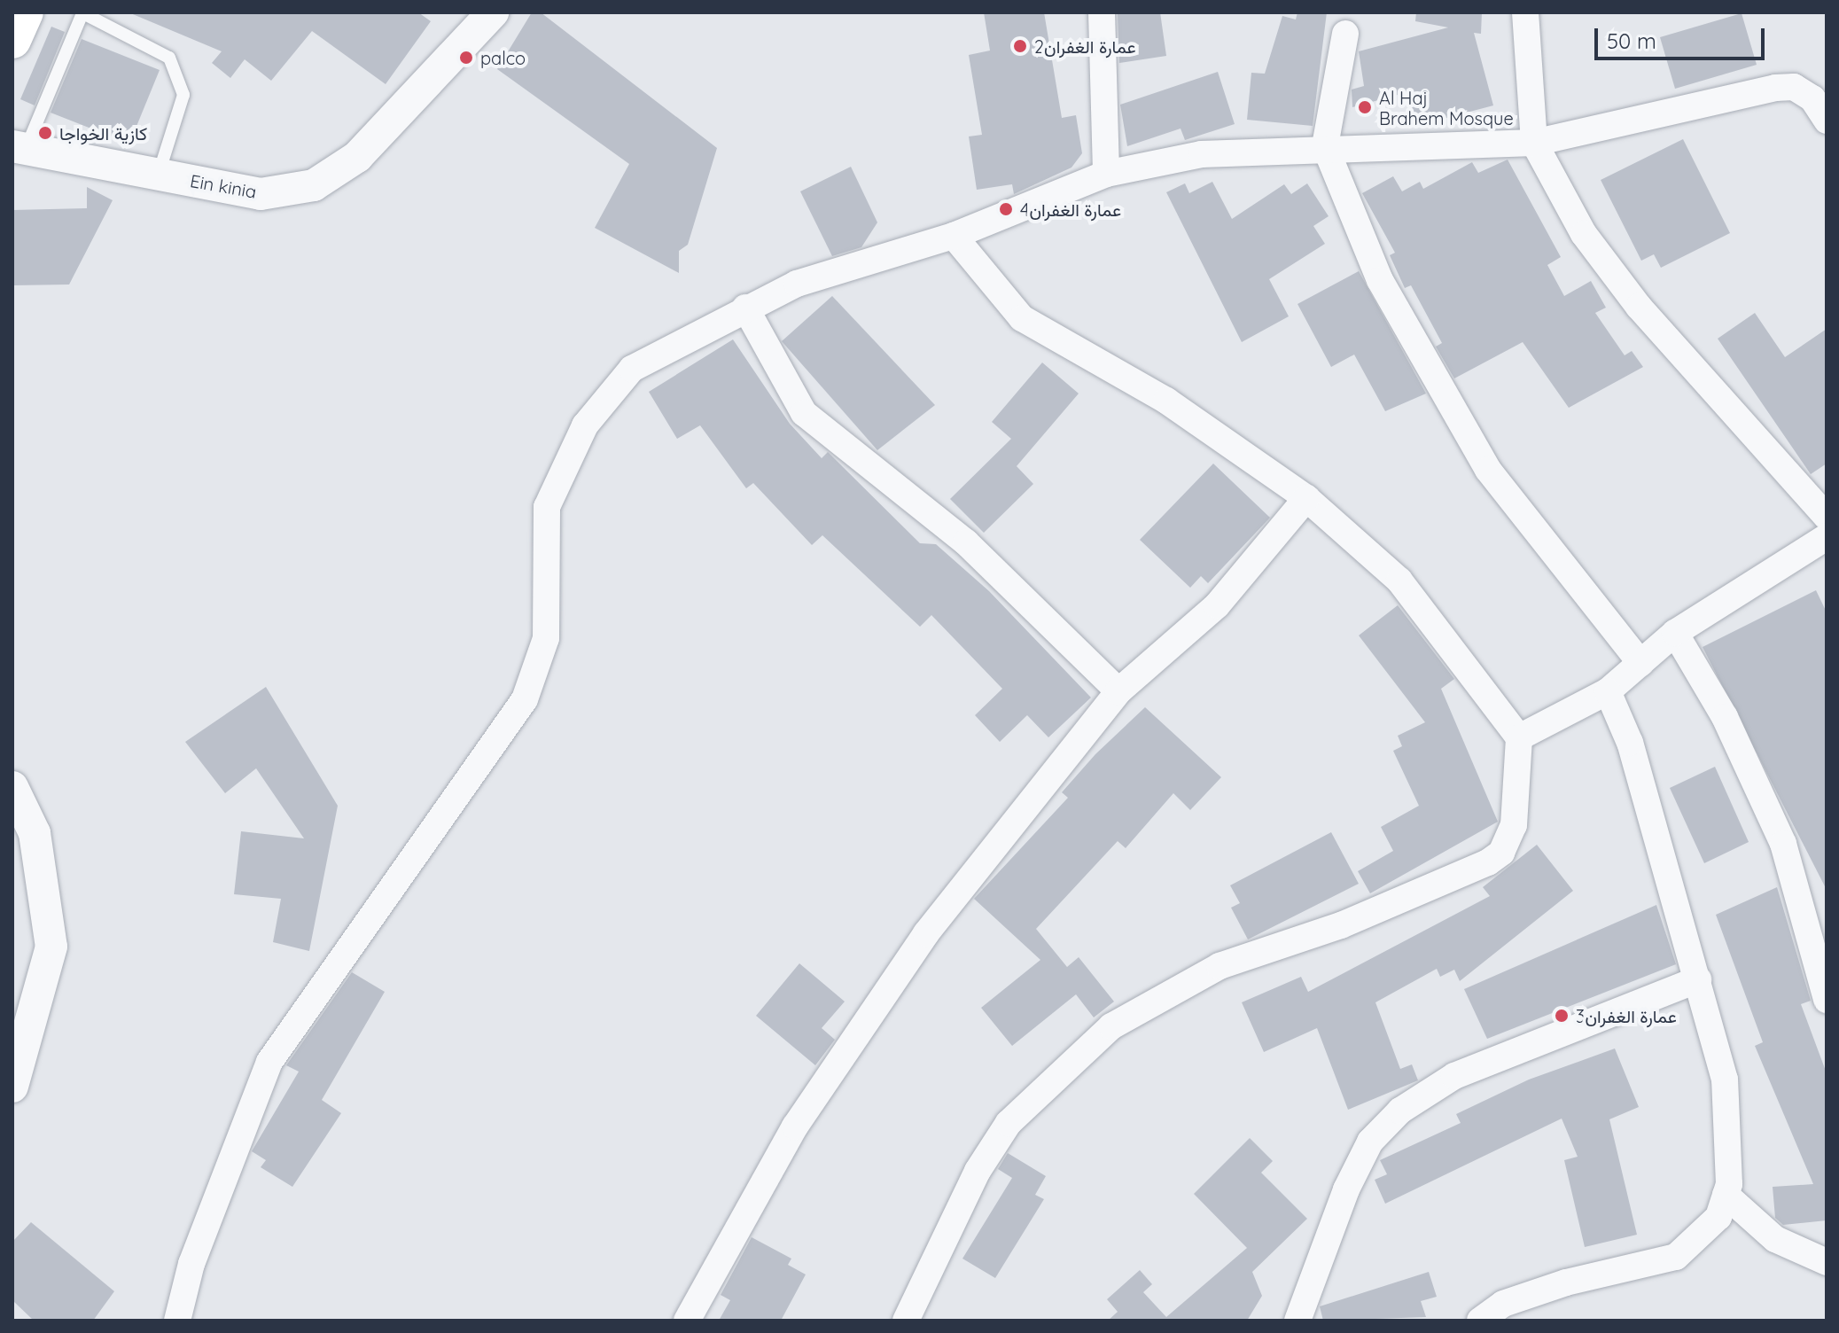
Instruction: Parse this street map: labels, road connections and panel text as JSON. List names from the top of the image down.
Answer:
{
  "streets": {
    "street": ["Ein kinia"]
  },
  "places": [
    "عمارة الغفران2",
    "palco",
    "Al Haj Brahem Mosque",
    "كازية الخواجا",
    "عمارة الغفران4",
    "عمارة الغفران3"
  ],
  "scale_bar": "50 m"
}
